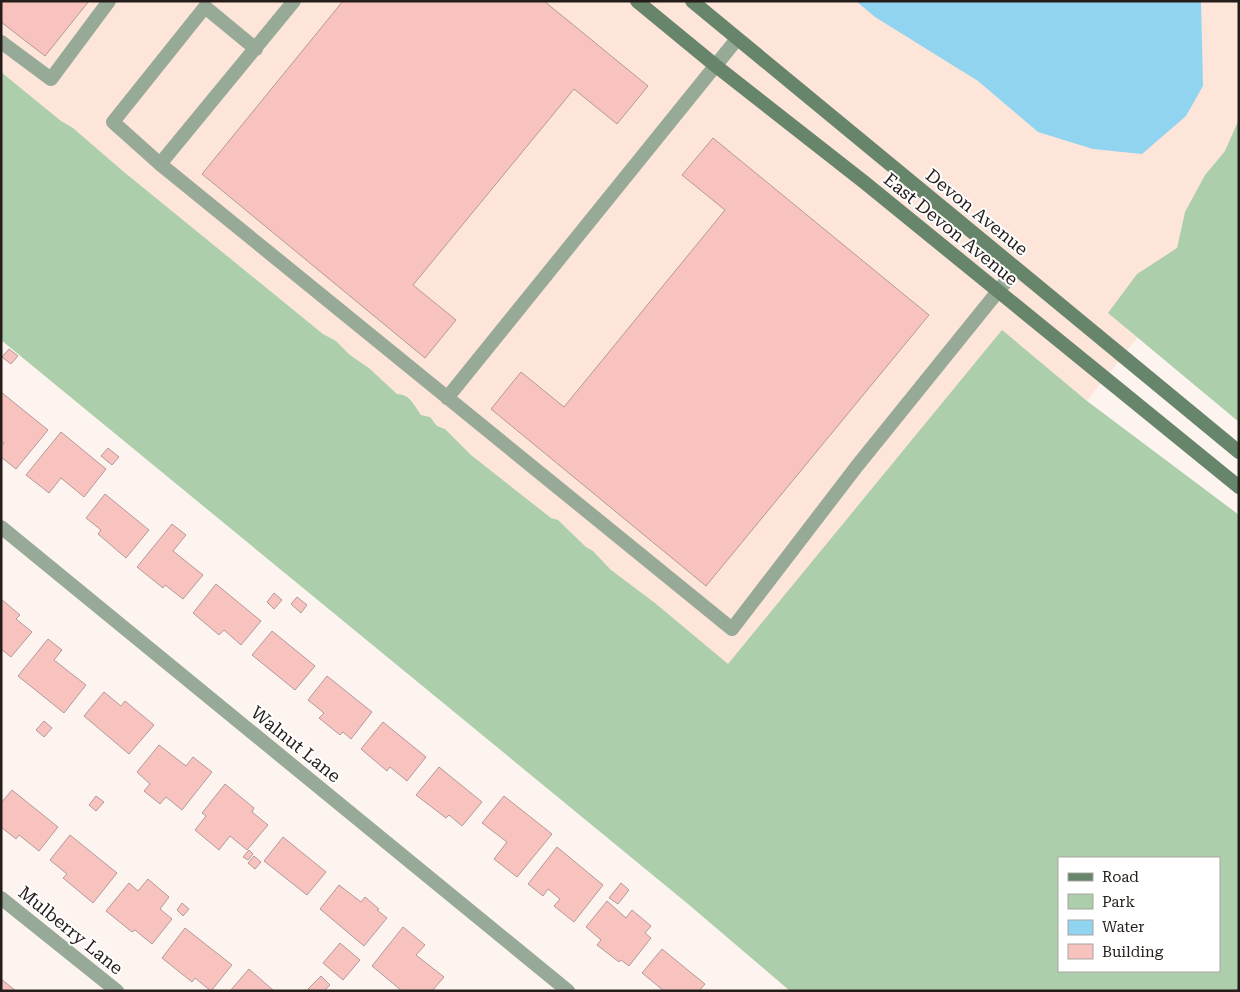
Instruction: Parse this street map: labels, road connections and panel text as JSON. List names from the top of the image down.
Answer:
{
  "streets": {
    "main road": ["Devon Avenue", "East Devon Avenue"],
    "street": ["Walnut Lane", "Mulberry Lane"]
  },
  "legend": [
    "Road",
    "Park",
    "Water",
    "Building"
  ]
}
